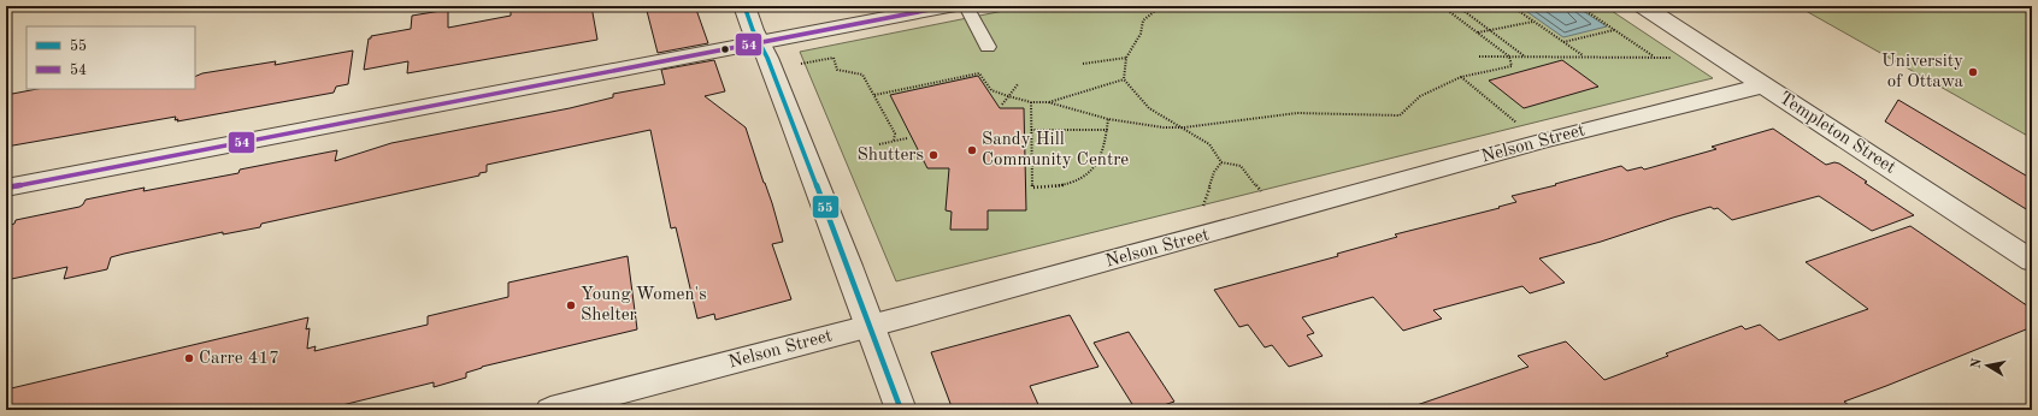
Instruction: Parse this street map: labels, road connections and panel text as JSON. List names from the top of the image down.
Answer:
{
  "streets": {
    "street": ["Templeton Street", "Nelson Street"]
  },
  "crossings": [
    ["Templeton Street", "Nelson Street"]
  ],
  "places": [
    "University of Ottawa",
    "Sandy Hill Community Centre",
    "Shutters",
    "Young Women's Shelter",
    "Carre 417"
  ],
  "lines": ["transit line 55", "transit line 54"],
  "legend": ["55", "54"],
  "north": "left"
}
